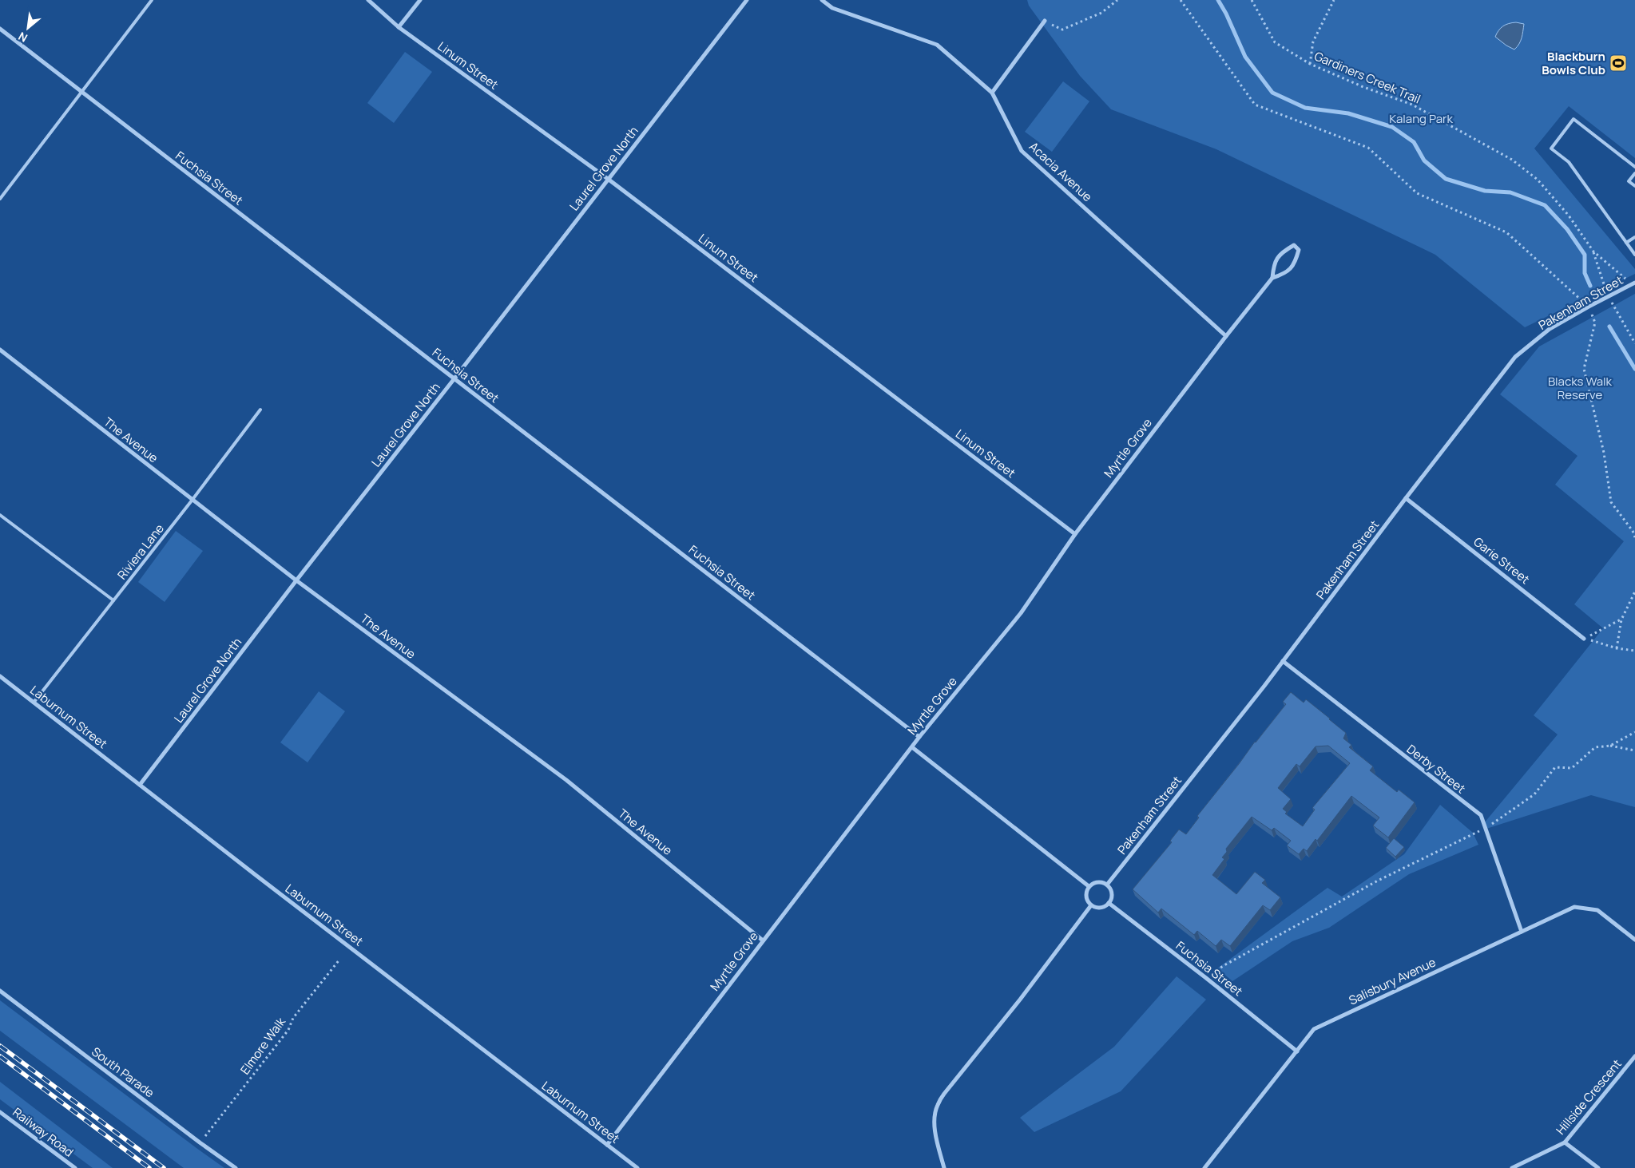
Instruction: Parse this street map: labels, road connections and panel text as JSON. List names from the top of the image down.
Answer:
{
  "streets": {
    "street": [
      "Linum Street",
      "Laurel Grove North",
      "Acacia Avenue",
      "Fuchsia Street",
      "Pakenham Street",
      "The Avenue",
      "Myrtle Grove",
      "Garie Street",
      "Laburnum Street",
      "Derby Street",
      "Salisbury Avenue",
      "South Parade",
      "Hillside Crescent",
      "Railway Road"
    ],
    "lane": ["Riviera Lane"],
    "path": ["Gardiners Creek Trail", "Elmore Walk"]
  },
  "crossings": [
    ["Linum Street", "Laurel Grove North"],
    ["Linum Street", "Myrtle Grove"],
    ["Gardiners Creek Trail", "Pakenham Street"],
    ["Laurel Grove North", "Fuchsia Street"],
    ["Laurel Grove North", "The Avenue"],
    ["Laurel Grove North", "Laburnum Street"],
    ["Acacia Avenue", "Myrtle Grove"],
    ["Fuchsia Street", "Pakenham Street"],
    ["Fuchsia Street", "Myrtle Grove"],
    ["Fuchsia Street", "Salisbury Avenue"],
    ["Pakenham Street", "Garie Street"],
    ["Pakenham Street", "Derby Street"],
    ["The Avenue", "Myrtle Grove"],
    ["The Avenue", "Riviera Lane"],
    ["Myrtle Grove", "Laburnum Street"],
    ["Riviera Lane", "Laburnum Street"],
    ["Derby Street", "Salisbury Avenue"],
    ["Elmore Walk", "South Parade"]
  ],
  "parks": ["Kalang Park", "Blacks Walk Reserve"],
  "places": {
    "sports": ["Blackburn Bowls Club"]
  },
  "north": "bottom left"
}
